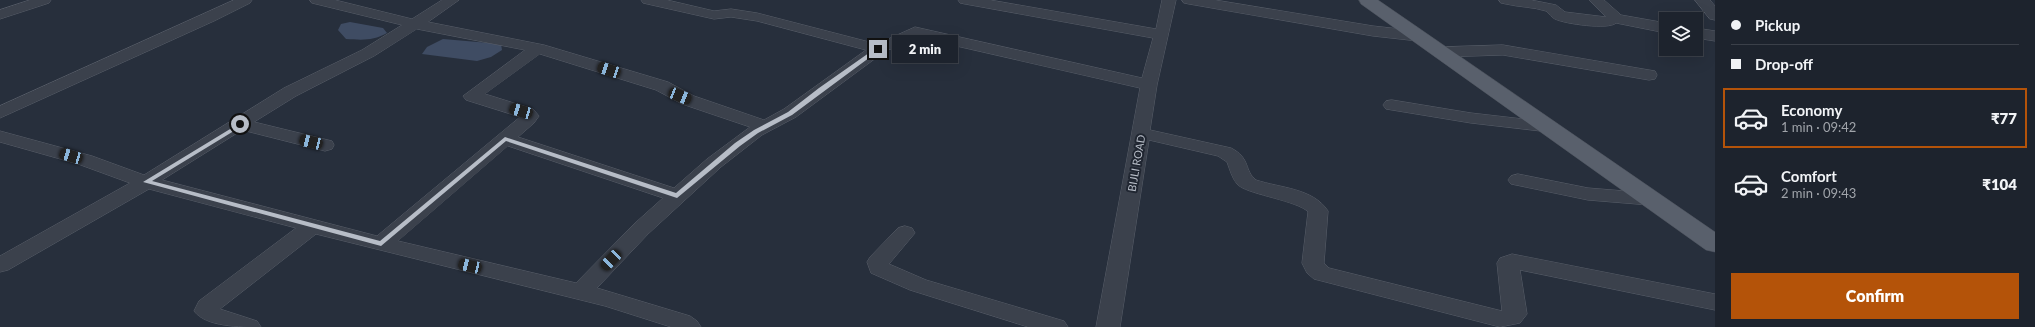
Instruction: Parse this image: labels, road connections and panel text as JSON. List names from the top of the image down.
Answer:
{
  "streets": {
    "street": ["BIJLI ROAD"]
  },
  "page": {
    "banner": ["Pickup", "Drop-off"],
    "bubble": "2 min",
    "list": [
      {
        "name": "Economy",
        "note": "1 min · 09:42",
        "value": "₹77"
      },
      {
        "name": "Comfort",
        "note": "2 min · 09:43",
        "value": "₹104"
      }
    ],
    "buttons": "Confirm"
  }
}
